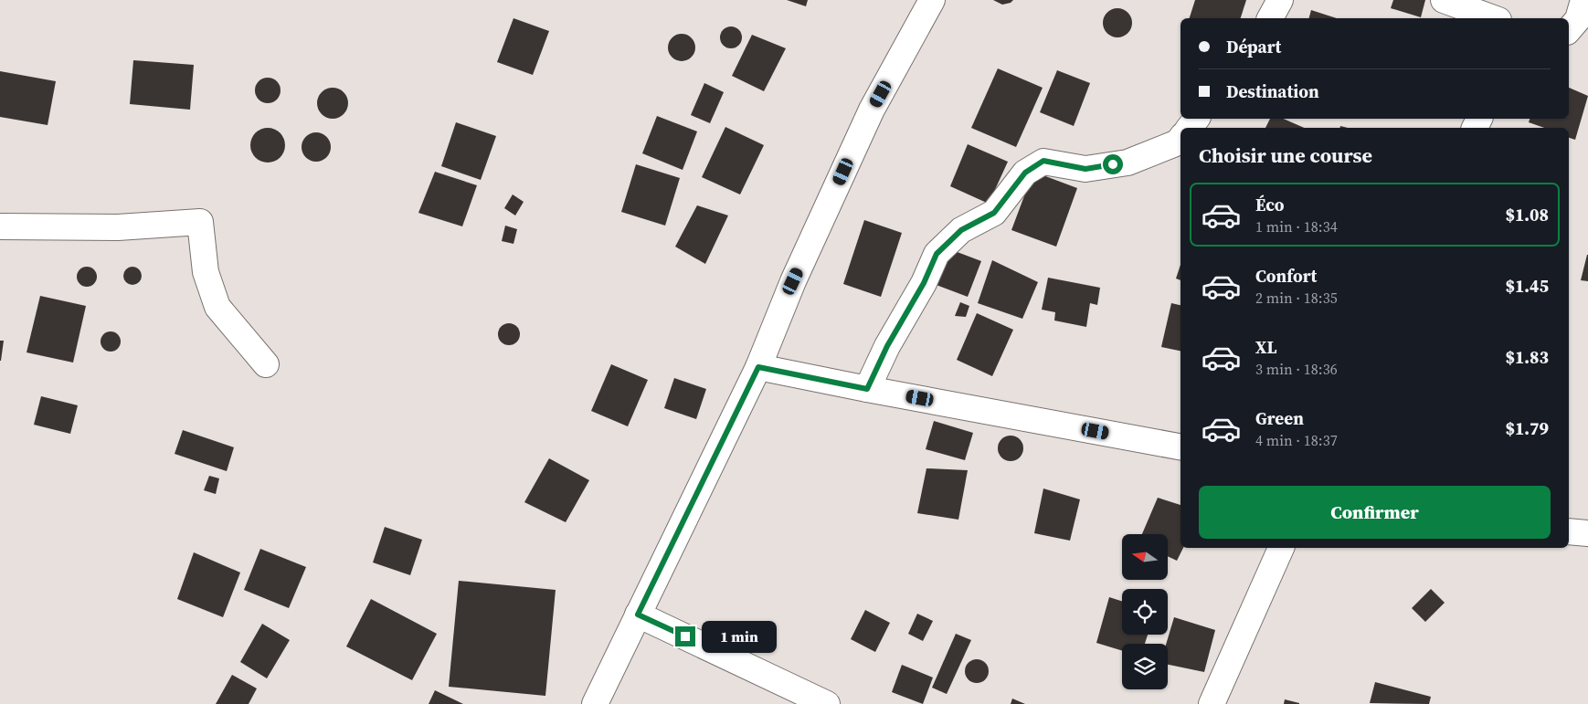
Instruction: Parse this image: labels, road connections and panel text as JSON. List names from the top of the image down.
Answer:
{
  "north": "left",
  "page": {
    "banner": ["Départ", "Destination"],
    "heading": "Choisir une course",
    "list": [
      {
        "name": "Éco",
        "note": "1 min · 18:34",
        "value": "$1.08"
      },
      {
        "name": "Confort",
        "note": "2 min · 18:35",
        "value": "$1.45"
      },
      {
        "name": "XL",
        "note": "3 min · 18:36",
        "value": "$1.83"
      },
      {
        "name": "Green",
        "note": "4 min · 18:37",
        "value": "$1.79"
      }
    ],
    "buttons": "Confirmer",
    "bubble": "1 min"
  }
}
